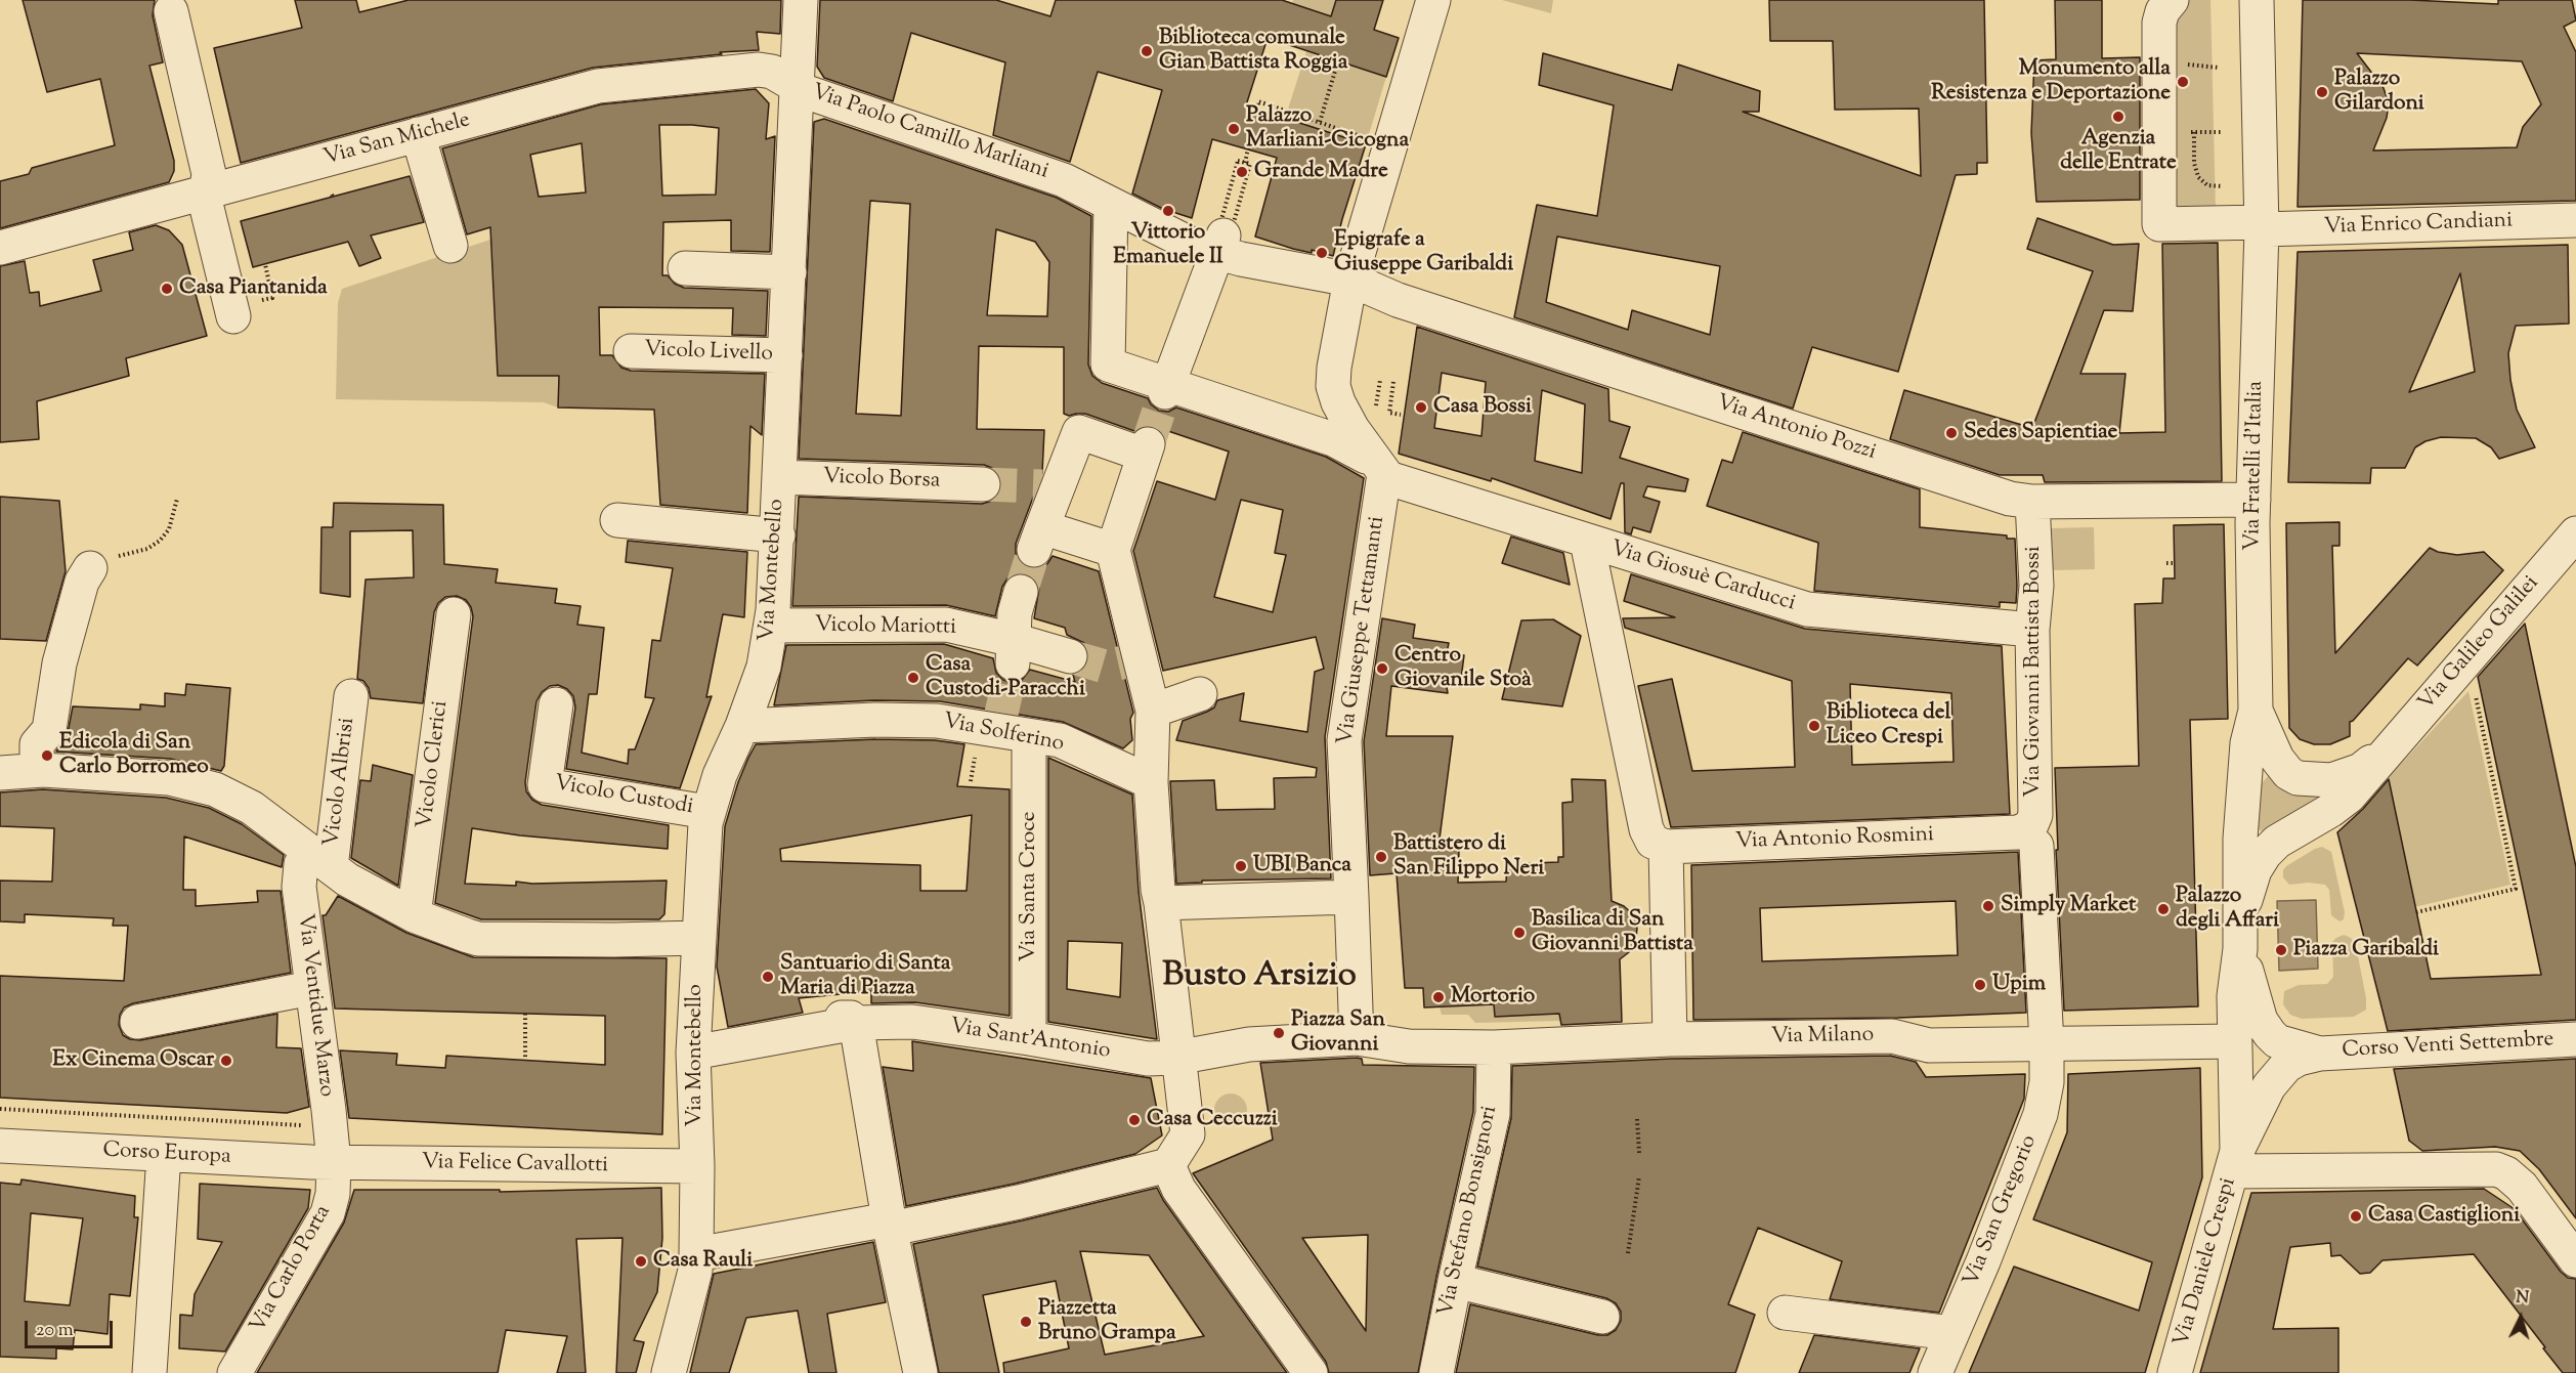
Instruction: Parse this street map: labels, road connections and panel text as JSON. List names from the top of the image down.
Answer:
{
  "streets": {
    "street": [
      "Via Paolo Camillo Marliani",
      "Via San Michele",
      "Via Enrico Candiani",
      "Vicolo Livello",
      "Via Antonio Pozzi",
      "Via Fratelli d'Italia",
      "Vicolo Borsa",
      "Via Montebello",
      "Via Giosuè Carducci",
      "Vicolo Mariotti",
      "Via Giuseppe Tettamanti",
      "Via Galileo Galilei",
      "Via Giovanni Battista Bossi",
      "Via Solferino",
      "Vicolo Clerici",
      "Vicolo Albrisi",
      "Vicolo Custodi",
      "Via Antonio Rosmini",
      "Via Santa Croce",
      "Via Ventidue Marzo",
      "Via Milano",
      "Via Sant'Antonio",
      "Corso Venti Settembre",
      "Corso Europa",
      "Via Felice Cavallotti",
      "Via Stefano Bonsignori",
      "Via San Gregorio",
      "Via Daniele Crespi",
      "Via Carlo Porta"
    ]
  },
  "crossings": [
    ["Via Paolo Camillo Marliani", "Via San Michele"],
    ["Via Paolo Camillo Marliani", "Via Antonio Pozzi"],
    ["Via Paolo Camillo Marliani", "Via Montebello"],
    ["Via Paolo Camillo Marliani", "Via Giosuè Carducci"],
    ["Via San Michele", "Via Montebello"],
    ["Via Enrico Candiani", "Via Fratelli d'Italia"],
    ["Vicolo Livello", "Via Montebello"],
    ["Via Antonio Pozzi", "Via Fratelli d'Italia"],
    ["Via Antonio Pozzi", "Via Giovanni Battista Bossi"],
    ["Vicolo Borsa", "Via Montebello"],
    ["Via Montebello", "Vicolo Mariotti"],
    ["Via Montebello", "Via Solferino"],
    ["Via Montebello", "Vicolo Custodi"],
    ["Via Montebello", "Via Sant'Antonio"],
    ["Via Montebello", "Via Felice Cavallotti"],
    ["Via Giosuè Carducci", "Via Giuseppe Tettamanti"],
    ["Via Giosuè Carducci", "Via Giovanni Battista Bossi"],
    ["Via Giovanni Battista Bossi", "Via Antonio Rosmini"],
    ["Via Solferino", "Via Santa Croce"],
    ["Vicolo Albrisi", "Via Ventidue Marzo"],
    ["Via Santa Croce", "Via Sant'Antonio"],
    ["Via Ventidue Marzo", "Corso Europa"],
    ["Via Ventidue Marzo", "Via Felice Cavallotti"],
    ["Via Ventidue Marzo", "Via Carlo Porta"],
    ["Via Milano", "Via Stefano Bonsignori"],
    ["Via Milano", "Via San Gregorio"],
    ["Corso Europa", "Via Felice Cavallotti"],
    ["Corso Europa", "Via Carlo Porta"],
    ["Via Felice Cavallotti", "Via Carlo Porta"]
  ],
  "districts": ["Busto Arsizio"],
  "places": [
    "Biblioteca comunale Gian Battista Roggia",
    "Monumento alla Resistenza e Deportazione",
    "Palazzo Gilardoni",
    "Agenzia delle Entrate",
    "Palazzo Marliani-Cicogna",
    "Grande Madre",
    "Vittorio Emanuele II",
    "Epigrafe a Giuseppe Garibaldi",
    "Casa Piantanida",
    "Casa Bossi",
    "Sedes Sapientiae",
    "Centro Giovanile Stoà",
    "Casa Custodi-Paracchi",
    "Biblioteca del Liceo Crespi",
    "Edicola di San Carlo Borromeo",
    "Battistero di San Filippo Neri",
    "UBI Banca",
    "Simply Market",
    "Palazzo degli Affari",
    "Basilica di San Giovanni Battista",
    "Piazza Garibaldi",
    "Santuario di Santa Maria di Piazza",
    "Upim",
    "Mortorio",
    "Piazza San Giovanni",
    "Ex Cinema Oscar",
    "Casa Ceccuzzi",
    "Casa Castiglioni",
    "Casa Rauli",
    "Piazzetta Bruno Grampa"
  ],
  "scale_bar": "20 m",
  "north": "top"
}
